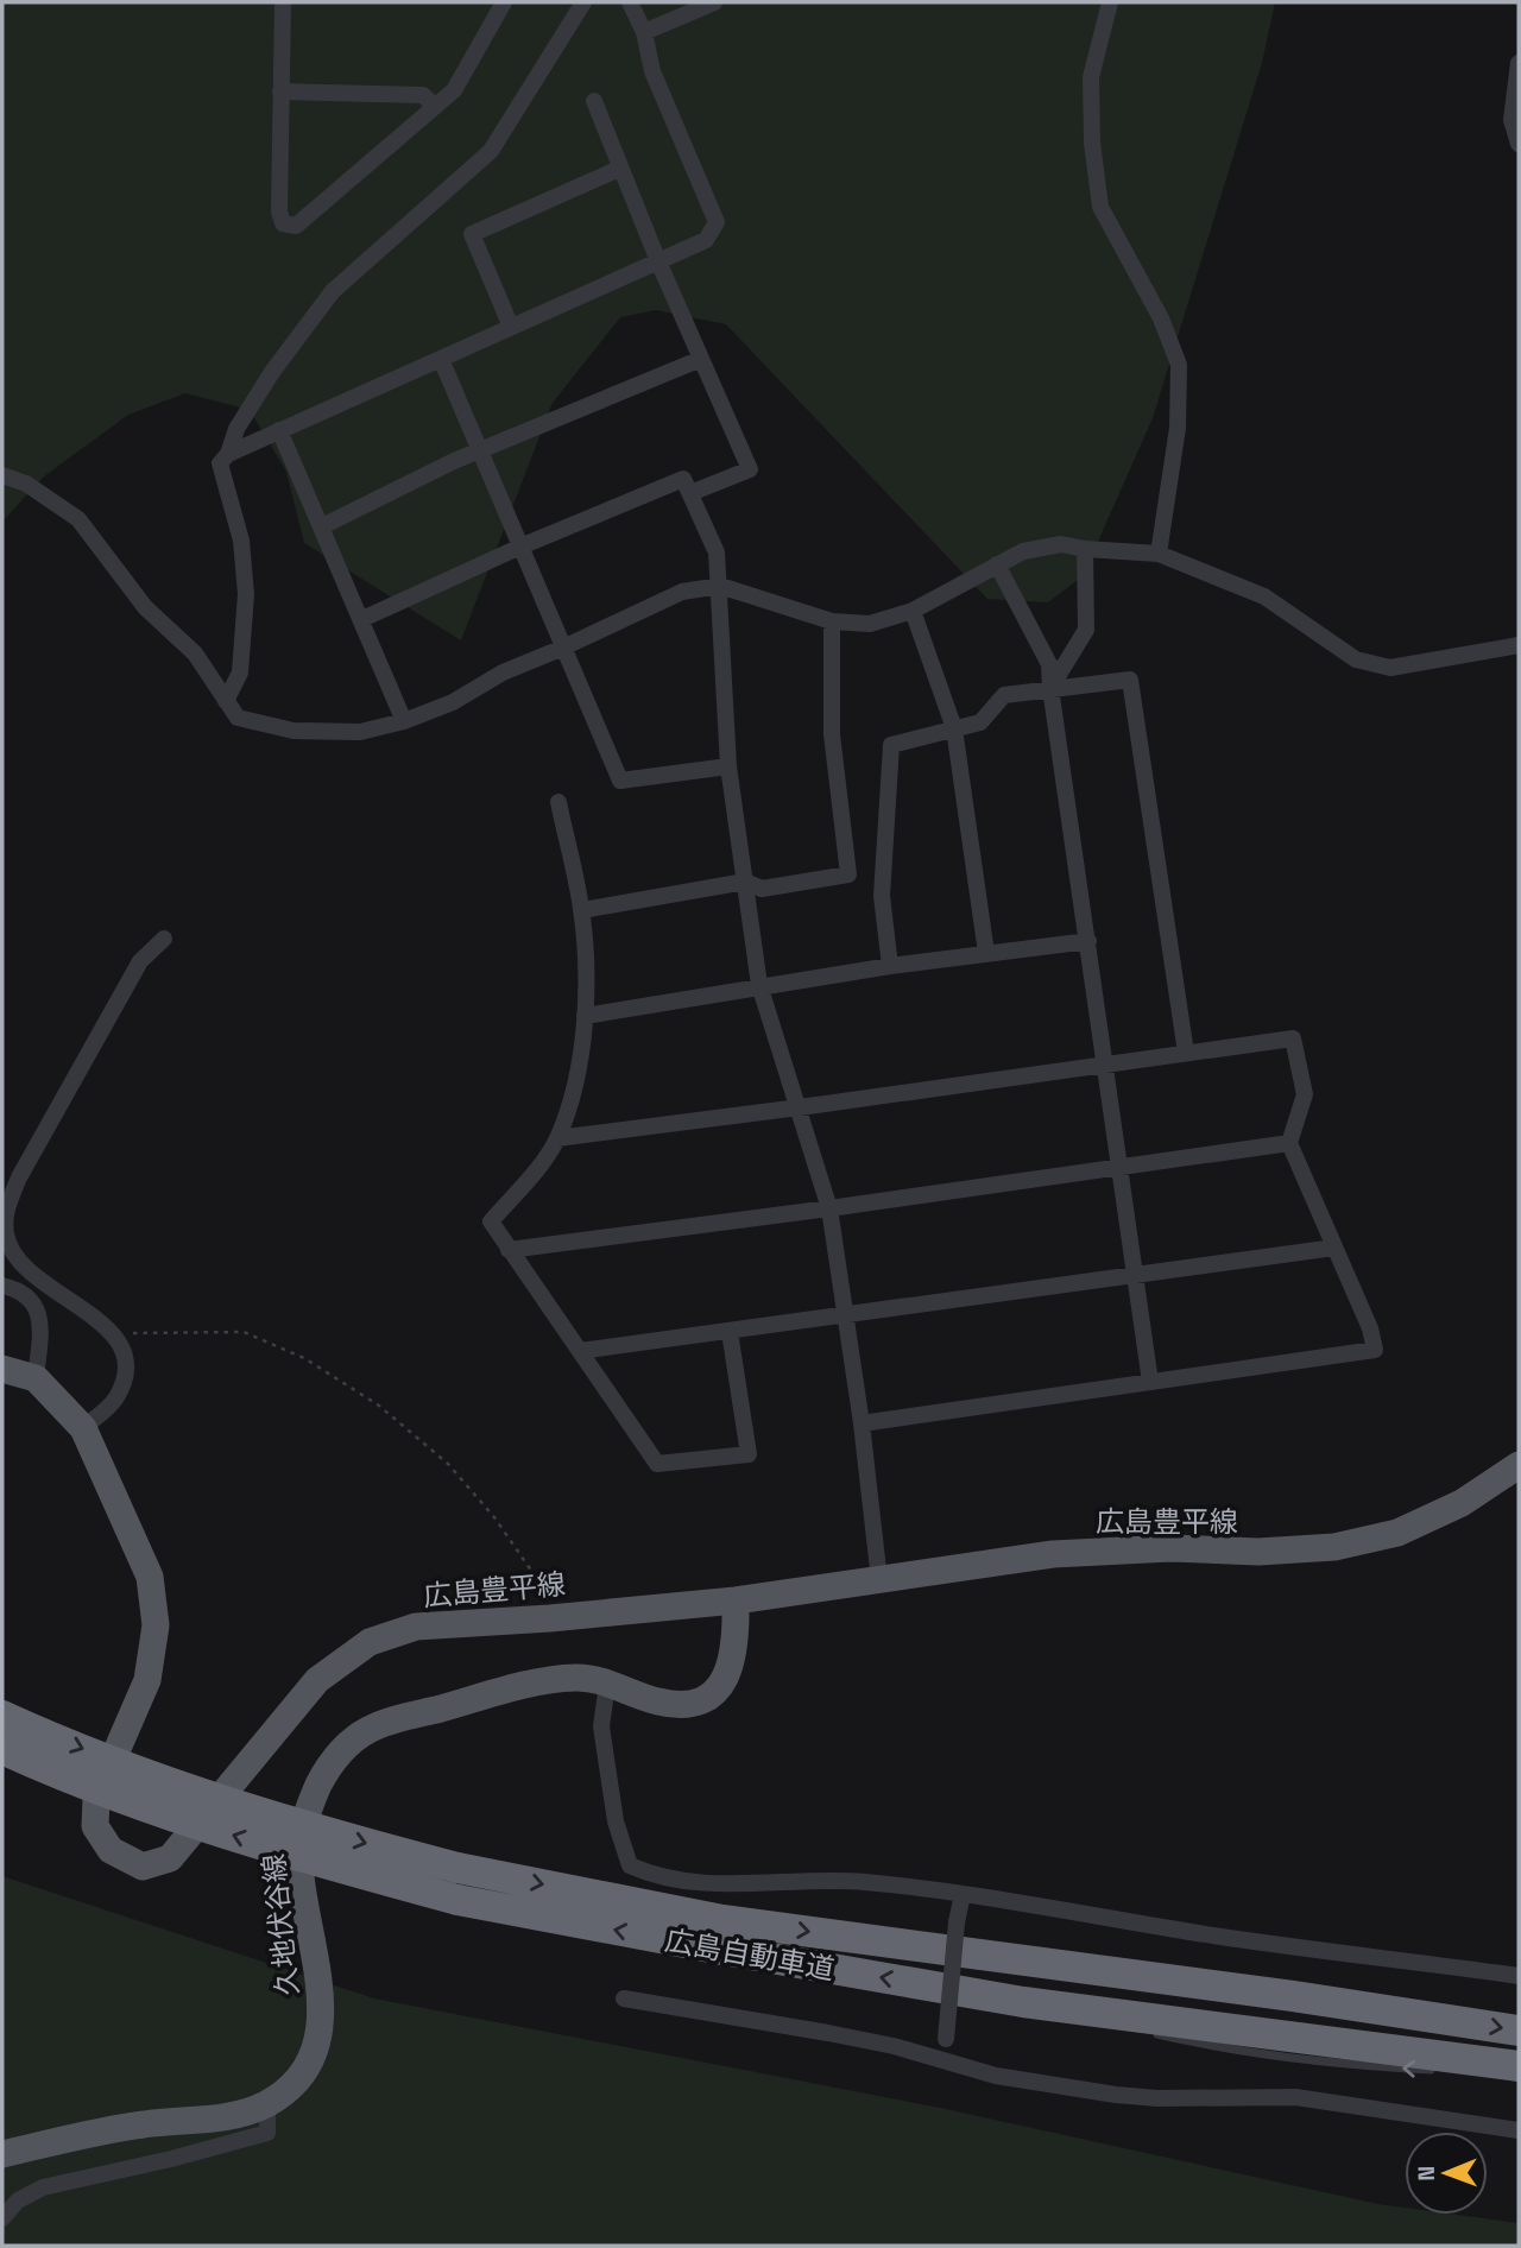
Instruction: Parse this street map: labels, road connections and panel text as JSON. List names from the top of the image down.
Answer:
{
  "streets": {
    "highway": ["広島自動車道"],
    "main road": ["広島豊平線", "久地伏谷線"]
  },
  "crossings": [
    ["広島豊平線", "久地伏谷線"]
  ],
  "north": "left"
}
